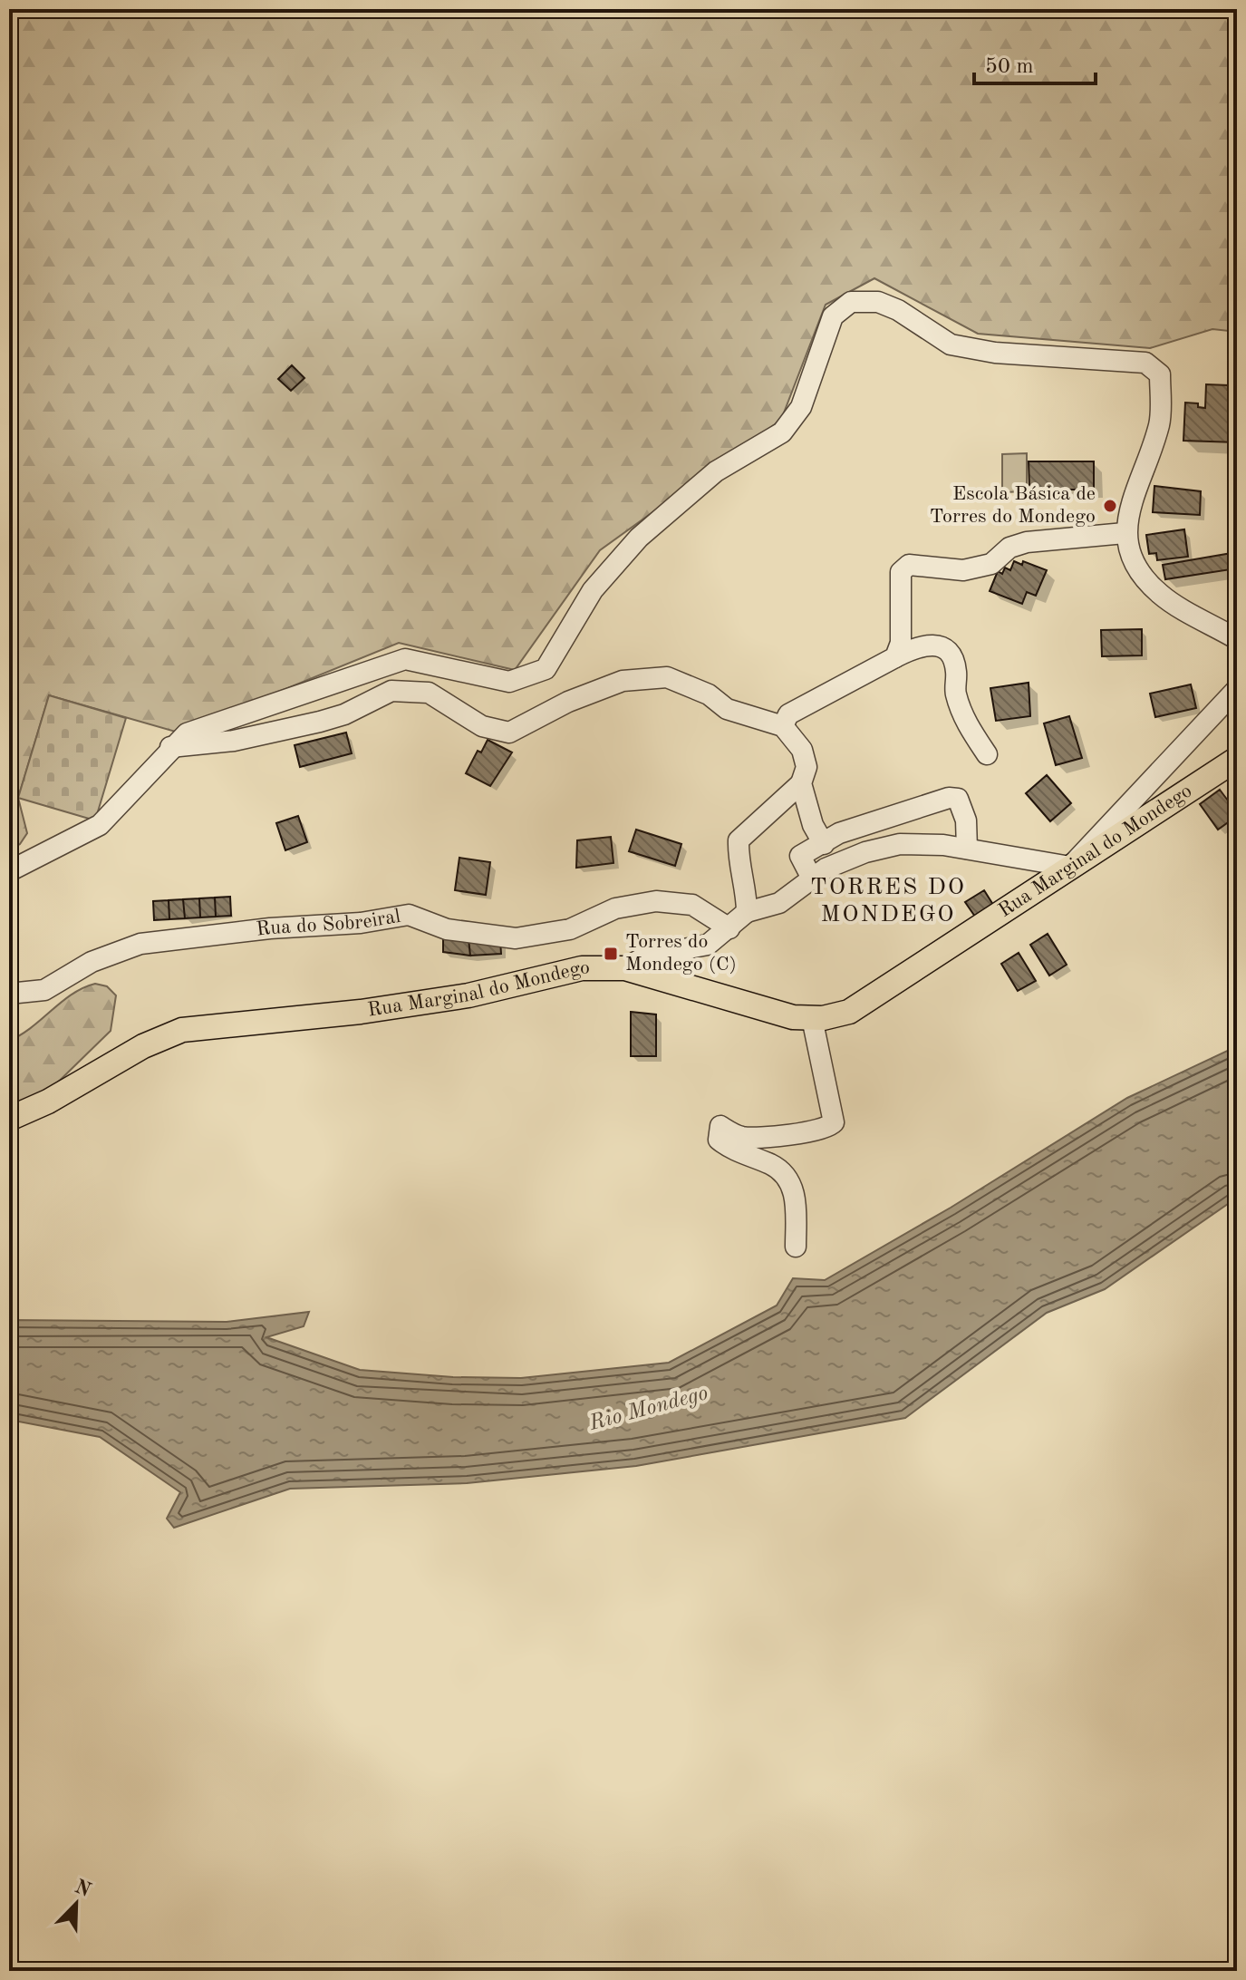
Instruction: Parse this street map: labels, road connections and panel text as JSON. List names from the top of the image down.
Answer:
{
  "streets": {
    "main road": ["Rua Marginal do Mondego"],
    "street": ["Rua do Sobreiral"]
  },
  "districts": ["TORRES DO MONDEGO"],
  "water": ["Rio Mondego"],
  "places": {
    "other": ["Escola Básica de Torres do Mondego"],
    "transit": ["Torres do Mondego (C)"]
  },
  "scale_bar": "50 m",
  "north": "top right"
}
